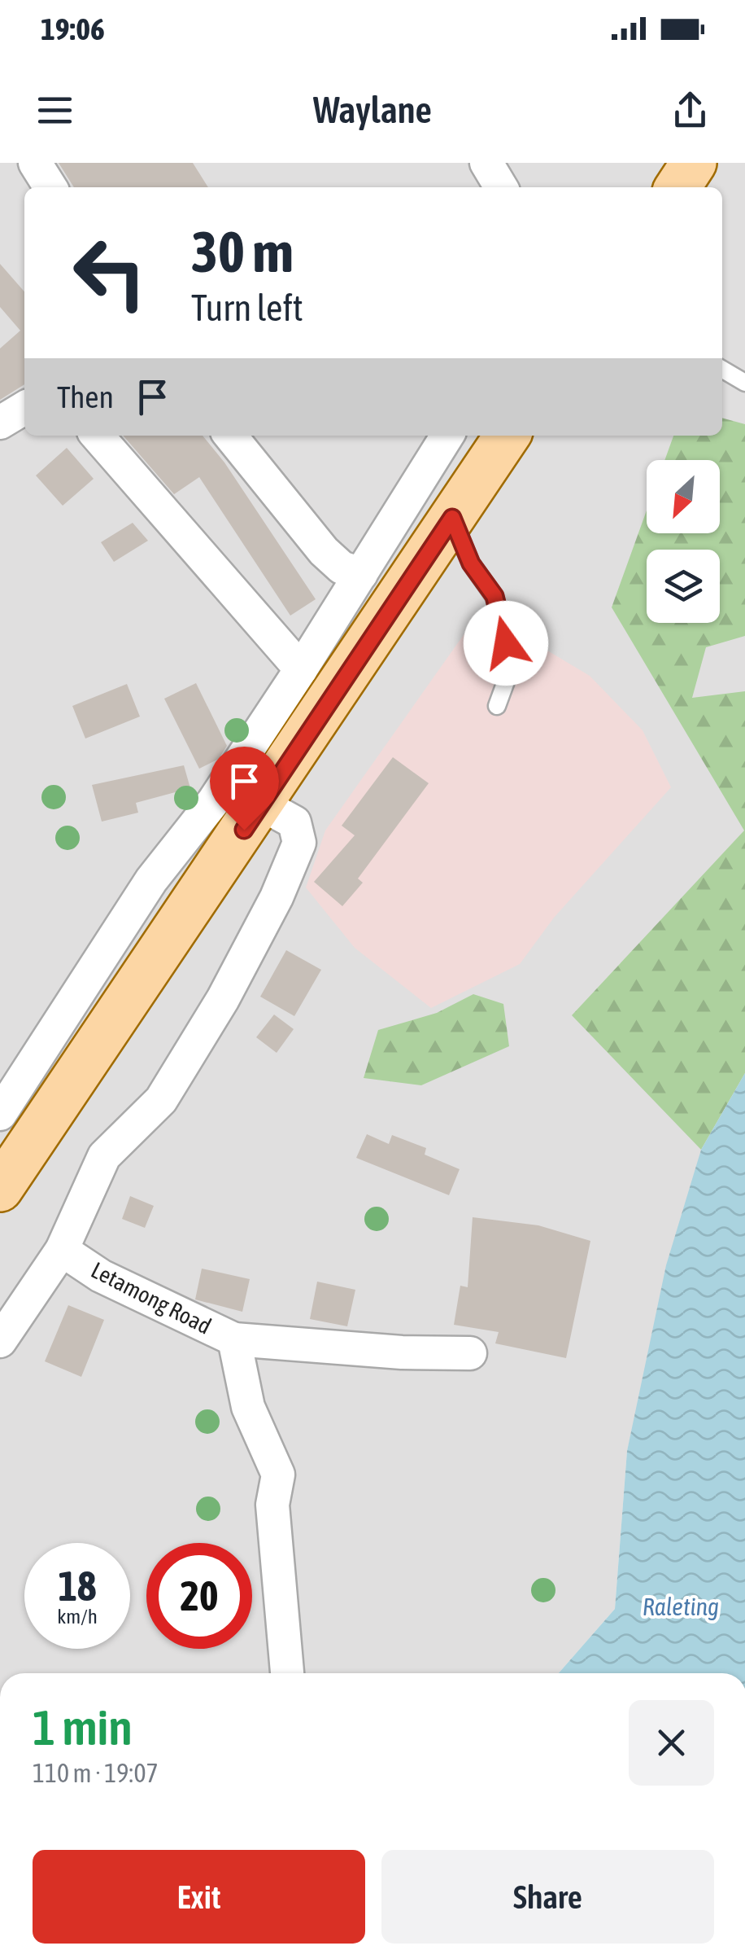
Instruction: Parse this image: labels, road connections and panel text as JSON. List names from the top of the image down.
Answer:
{
  "streets": {
    "street": ["Letamong Road"]
  },
  "water": ["Raleting"],
  "north": "bottom left",
  "page": {
    "status": "19:06",
    "header": "Waylane",
    "turn": ["30 m", "Turn left"],
    "then": "Then",
    "speed": "18 km/h",
    "limit": "20",
    "heading": ["1 min", "110 m · 19:07"],
    "buttons": ["Exit", "Share"]
  }
}
